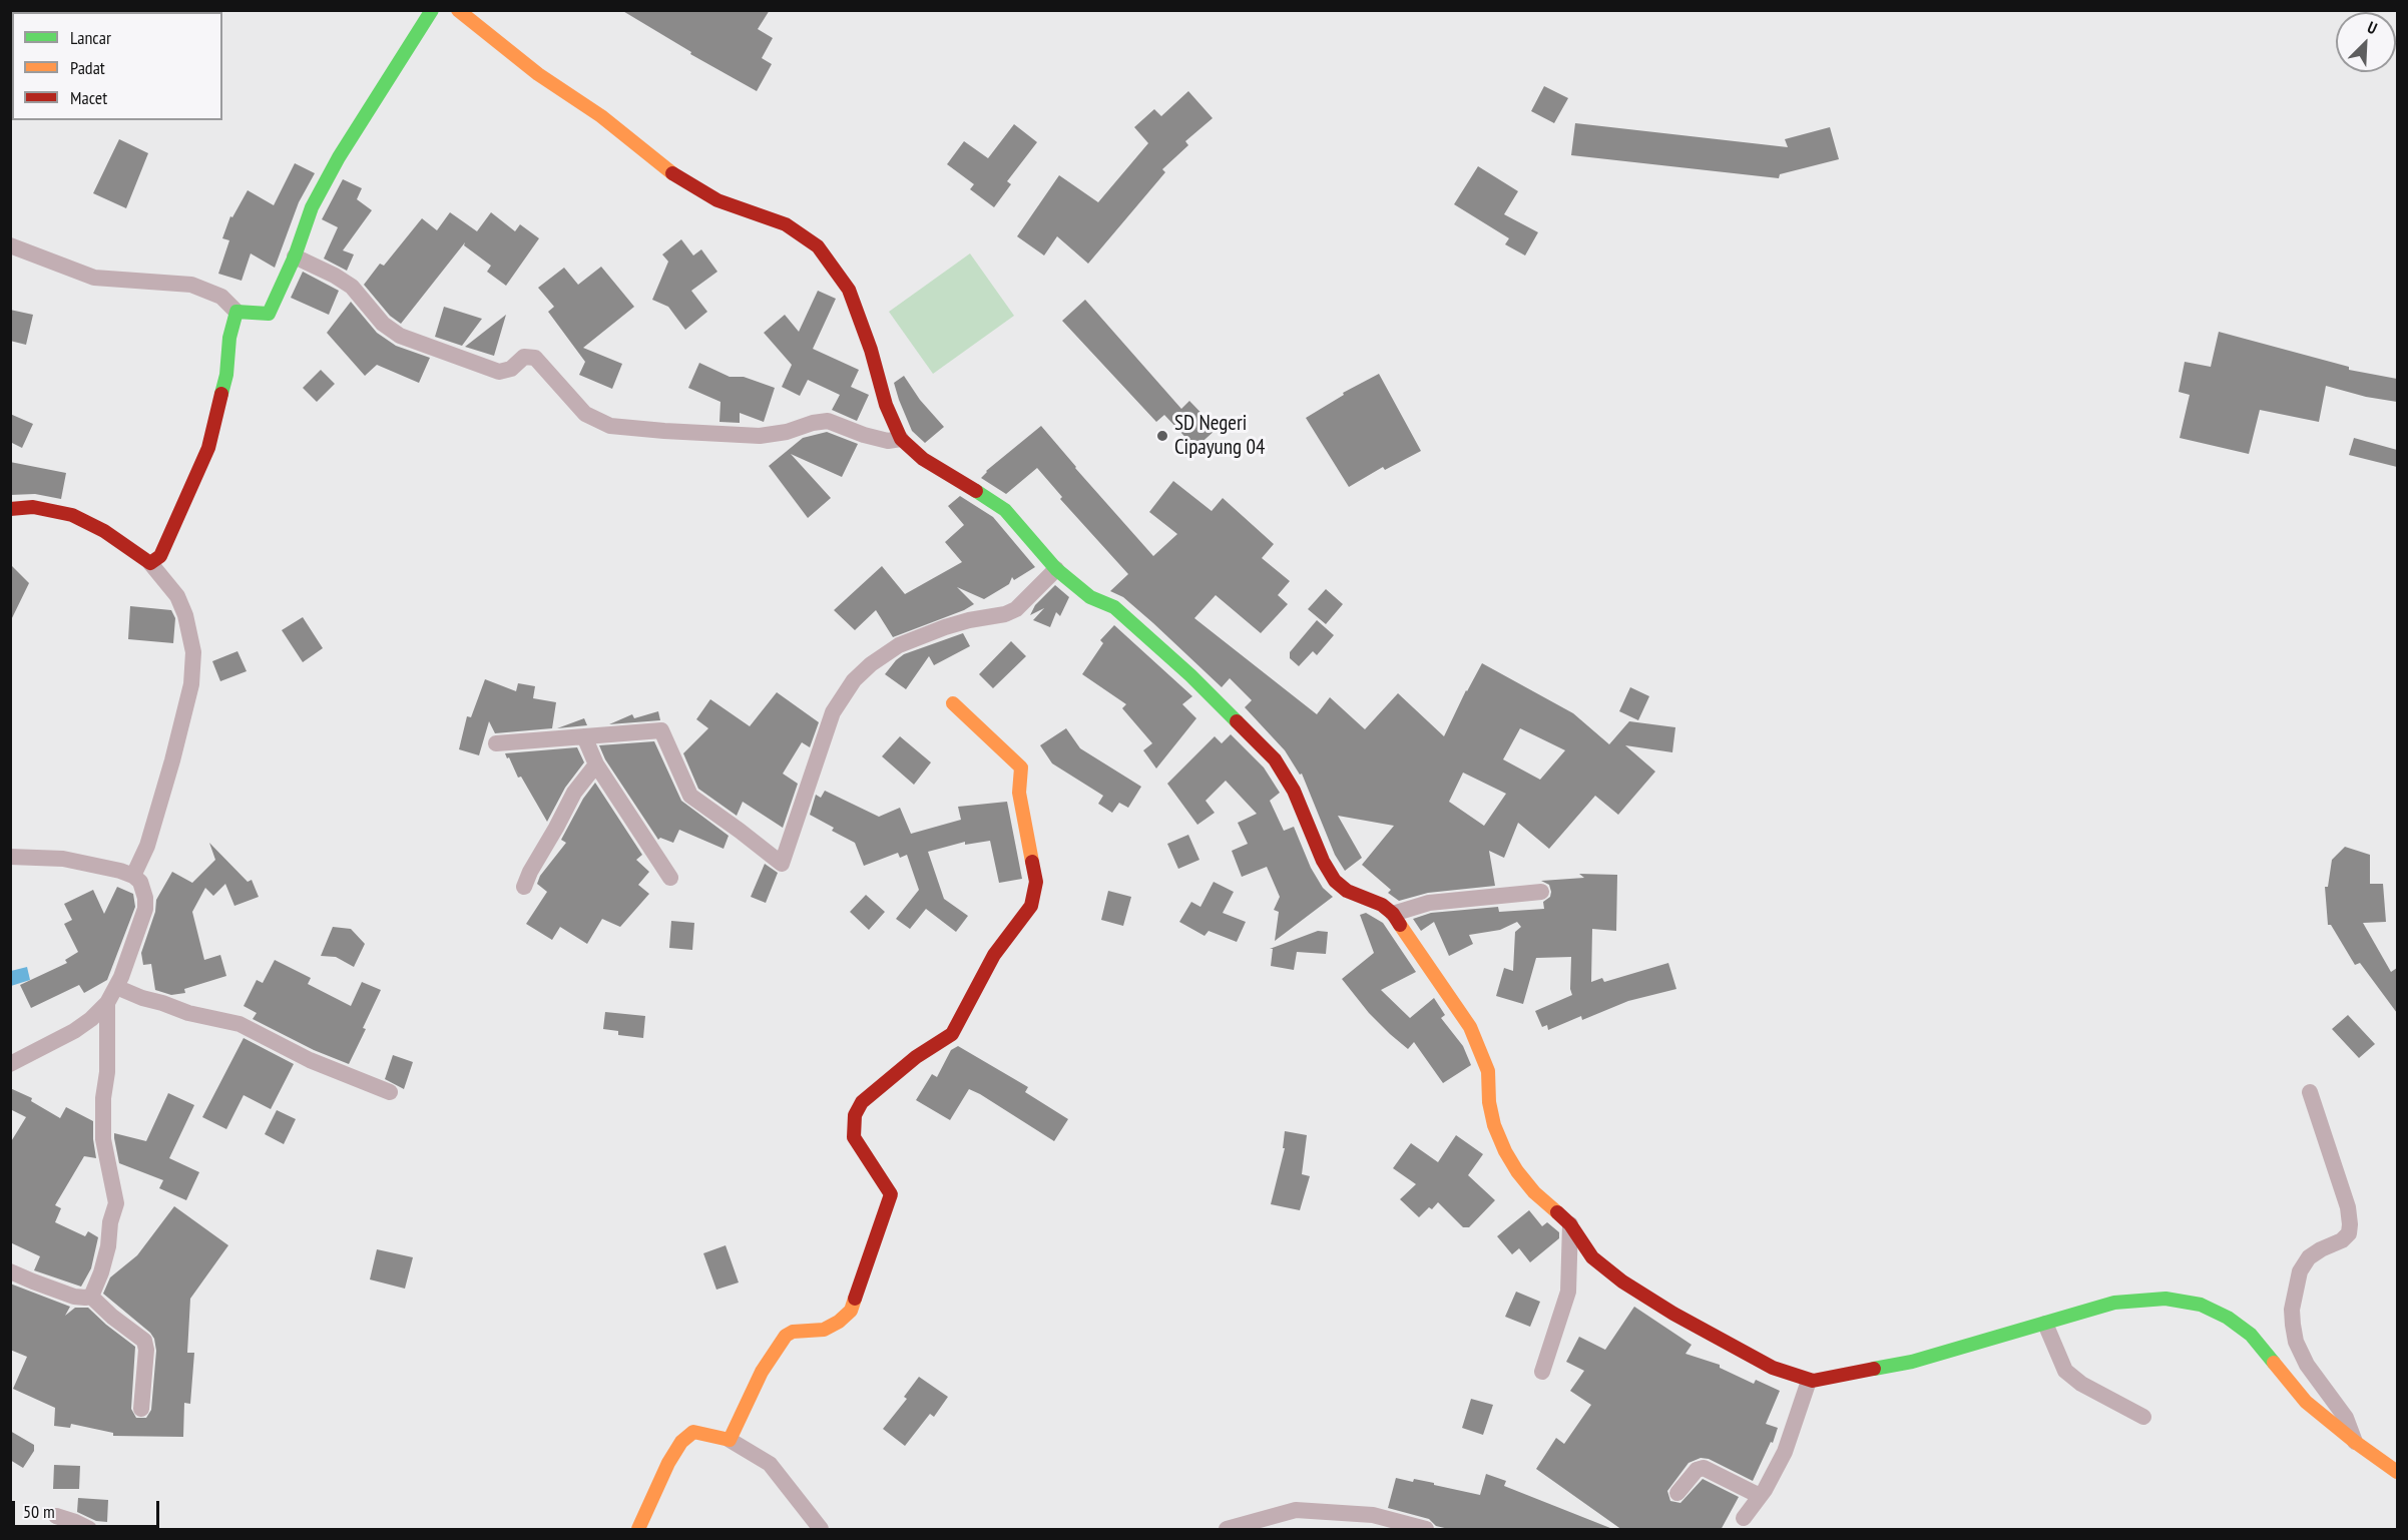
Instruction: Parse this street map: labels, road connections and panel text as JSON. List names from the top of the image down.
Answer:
{
  "places": ["SD Negeri Cipayung 04"],
  "legend": ["Lancar", "Padat", "Macet"],
  "scale_bar": "50 m",
  "north": "top right"
}
